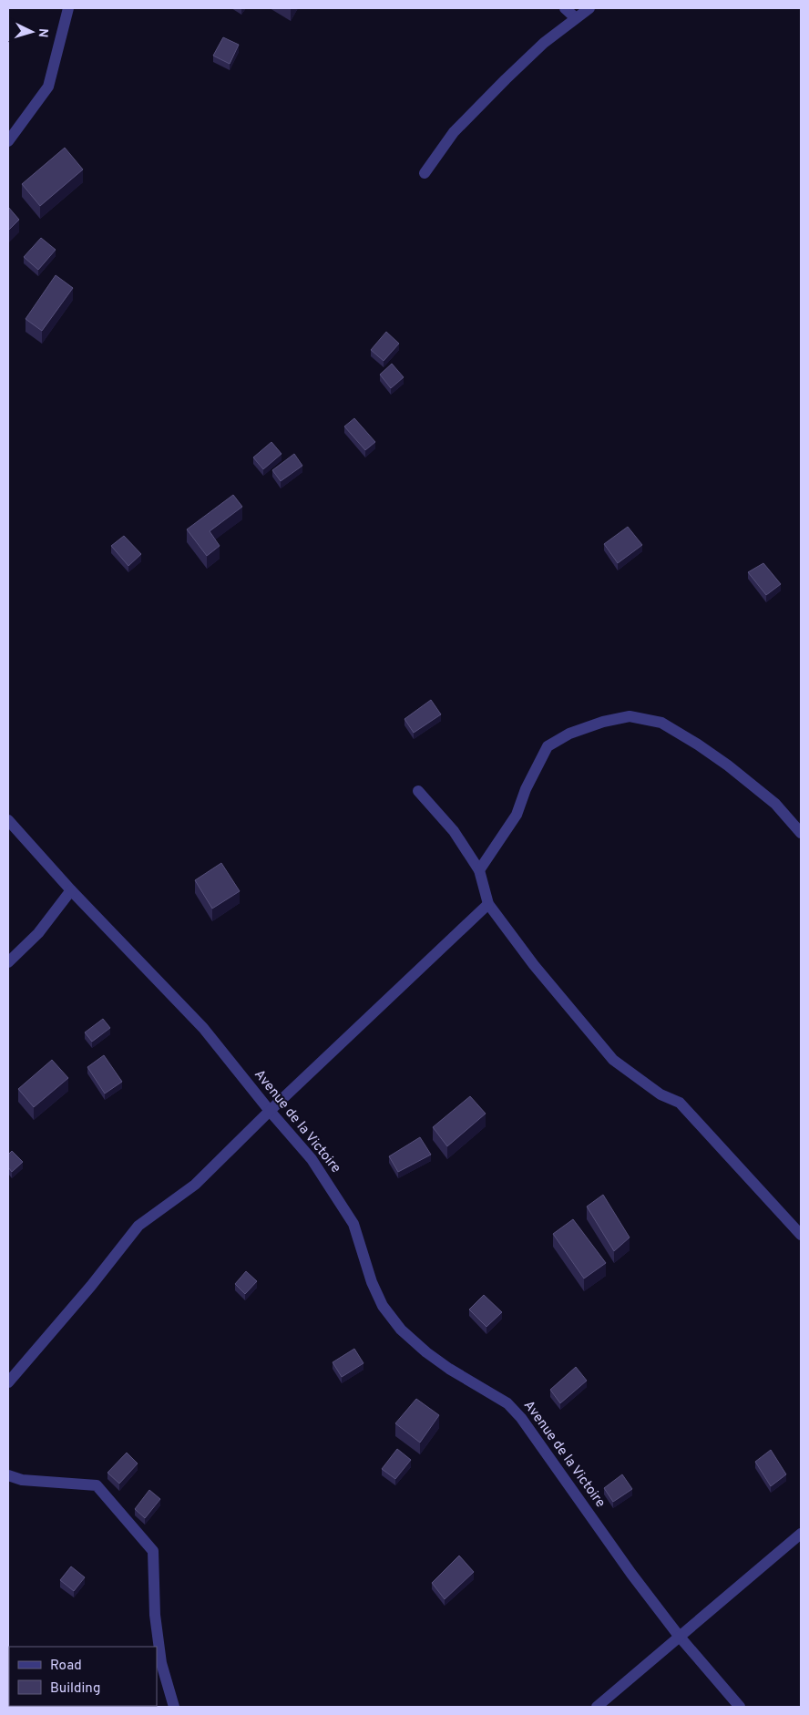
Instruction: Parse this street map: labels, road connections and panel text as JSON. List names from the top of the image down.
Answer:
{
  "streets": {
    "street": ["Avenue de la Victoire"]
  },
  "legend": ["Road", "Building"],
  "north": "right"
}
